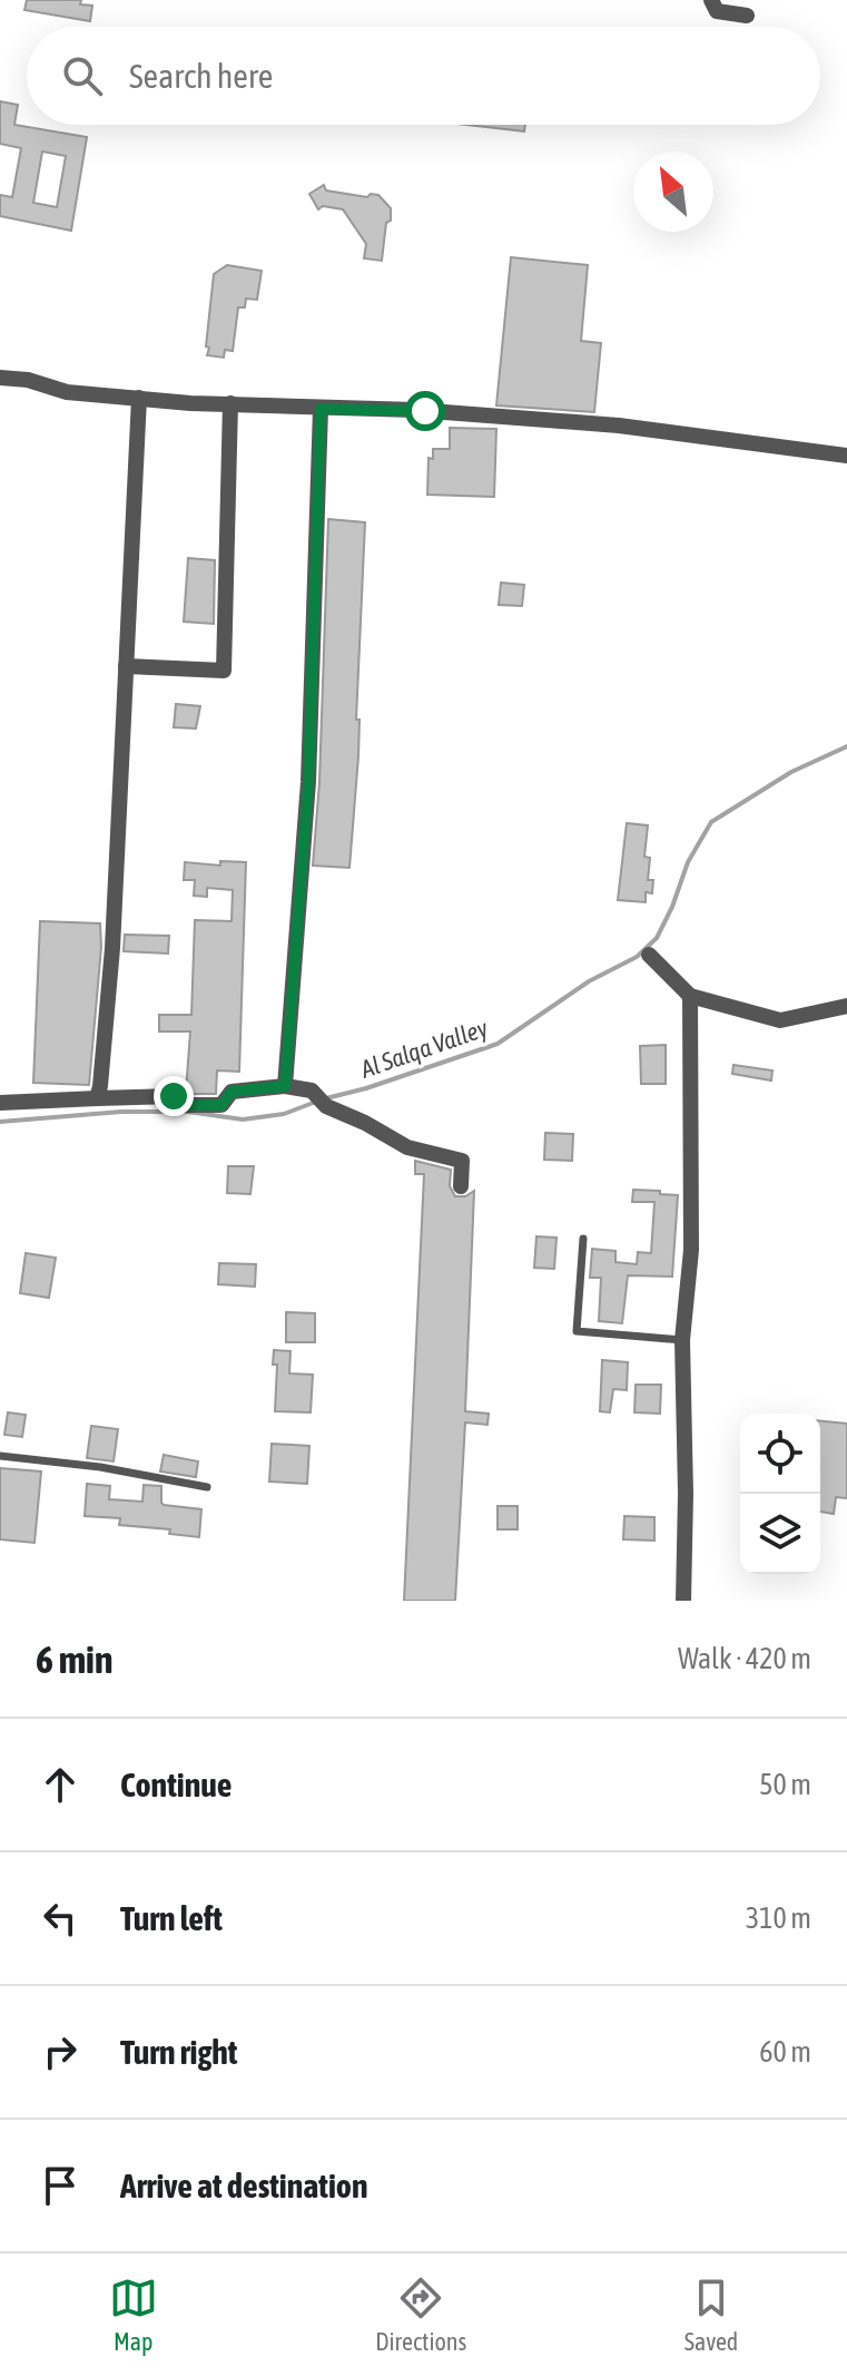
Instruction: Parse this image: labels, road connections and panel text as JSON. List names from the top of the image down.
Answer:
{
  "water": ["Al Salqa Valley"],
  "north": "top left",
  "page": {
    "search": "Search here",
    "heading": ["6 min", "Walk · 420 m"],
    "list": [
      ["Continue", "50 m"],
      ["Turn left", "310 m"],
      ["Turn right", "60 m"],
      "Arrive at destination"
    ],
    "nav": ["Map", "Directions", "Saved"]
  }
}
